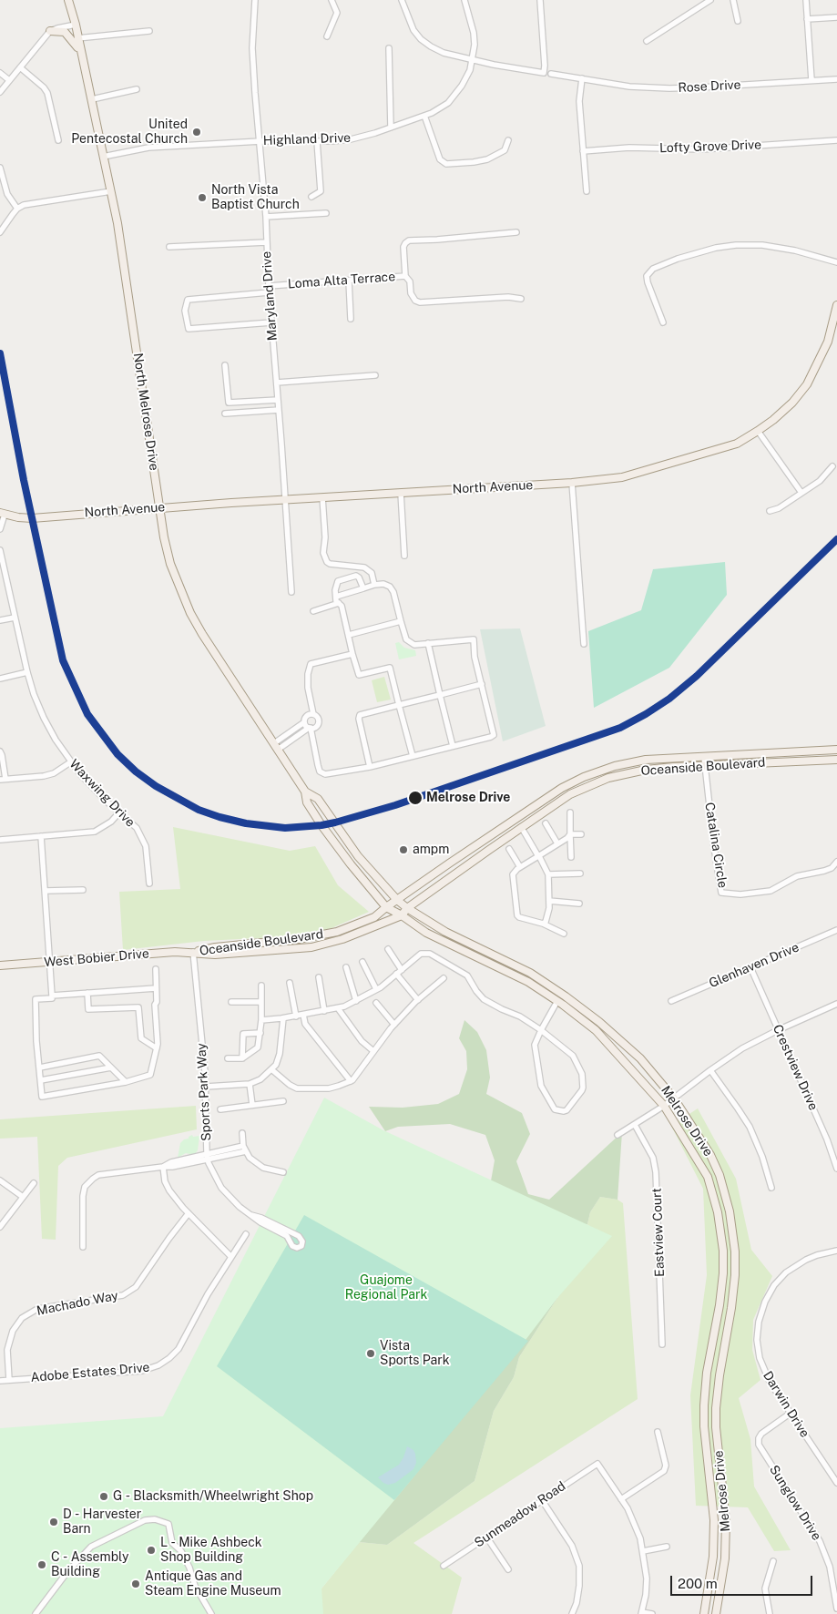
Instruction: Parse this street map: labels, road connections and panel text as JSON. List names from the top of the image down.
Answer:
{
  "streets": {
    "main road": [
      "North Melrose Drive",
      "North Avenue",
      "Oceanside Boulevard",
      "West Bobier Drive",
      "Melrose Drive"
    ],
    "street": [
      "Rose Drive",
      "Highland Drive",
      "Lofty Grove Drive",
      "Loma Alta Terrace",
      "Maryland Drive",
      "Waxwing Drive",
      "Catalina Circle",
      "Glenhaven Drive",
      "Crestview Drive",
      "Sports Park Way",
      "Eastview Court",
      "Machado Way",
      "Adobe Estates Drive",
      "Darwin Drive",
      "Sunglow Drive",
      "Sunmeadow Road"
    ]
  },
  "crossings": [
    ["Highland Drive", "Maryland Drive"],
    ["Highland Drive", "North Melrose Drive"],
    ["Loma Alta Terrace", "Maryland Drive"],
    ["Maryland Drive", "North Avenue"],
    ["North Melrose Drive", "North Avenue"],
    ["North Melrose Drive", "Oceanside Boulevard"],
    ["North Melrose Drive", "Melrose Drive"],
    ["Oceanside Boulevard", "Catalina Circle"],
    ["Oceanside Boulevard", "West Bobier Drive"],
    ["Oceanside Boulevard", "Sports Park Way"],
    ["Oceanside Boulevard", "Melrose Drive"],
    ["West Bobier Drive", "Sports Park Way"],
    ["Glenhaven Drive", "Crestview Drive"],
    ["Machado Way", "Adobe Estates Drive"],
    ["Darwin Drive", "Sunglow Drive"]
  ],
  "parks": ["Guajome Regional Park"],
  "places": [
    "United Pentecostal Church",
    "North Vista Baptist Church",
    "Melrose Drive",
    "ampm",
    "Vista Sports Park",
    "G - Blacksmith/Wheelwright Shop",
    "D - Harvester Barn",
    "L - Mike Ashbeck Shop Building",
    "C - Assembly Building",
    "Antique Gas and Steam Engine Museum"
  ],
  "scale_bar": "200 m"
}
